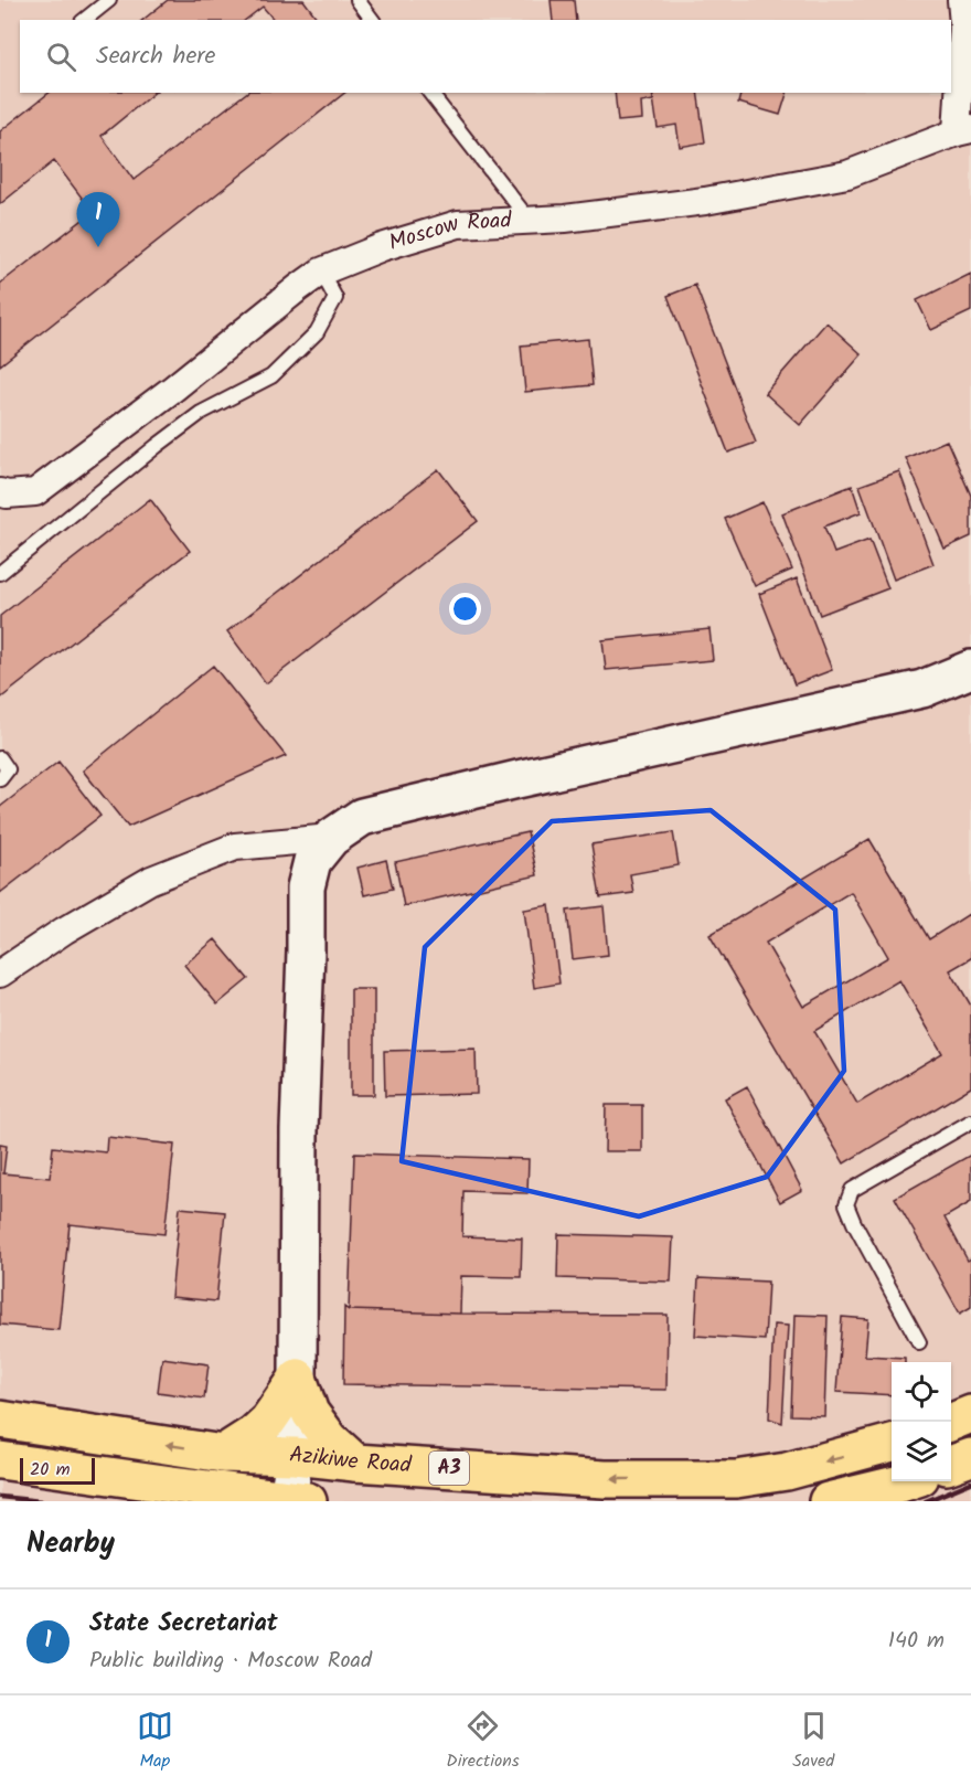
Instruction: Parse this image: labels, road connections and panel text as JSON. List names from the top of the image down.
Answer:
{
  "streets": {
    "main road": ["Azikiwe Road", "A3"],
    "street": ["Moscow Road"]
  },
  "scale_bar": "20 m",
  "page": {
    "search": "Search here",
    "pins": "1",
    "scale": "20 m",
    "heading": "Nearby",
    "list": [
      {
        "mark": "1",
        "name": "State Secretariat",
        "note": "Public building · Moscow Road",
        "value": "140 m"
      }
    ],
    "nav": ["Map", "Directions", "Saved"]
  }
}
